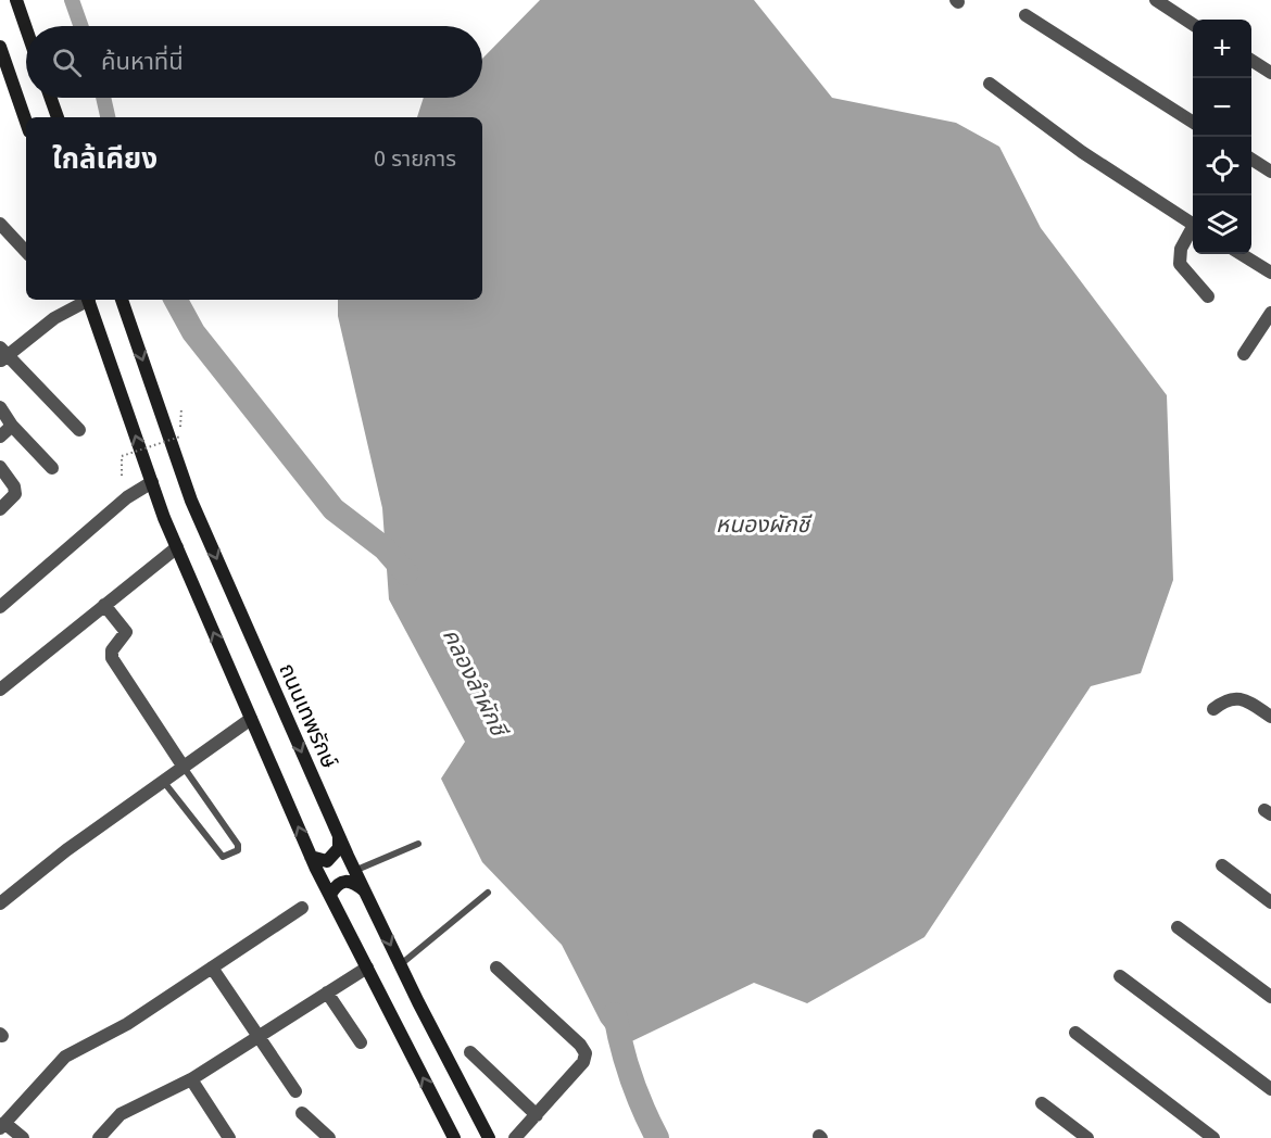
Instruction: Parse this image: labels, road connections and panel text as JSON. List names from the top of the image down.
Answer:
{
  "streets": {
    "main road": ["ถนนเทพรักษ์"]
  },
  "water": ["หนองผักชี", "คลองลำผักชี"],
  "page": {
    "map_buttons": ["+", "−"],
    "search": "ค้นหาที่นี่",
    "heading": ["ใกล้เคียง", "0 รายการ"]
  }
}
